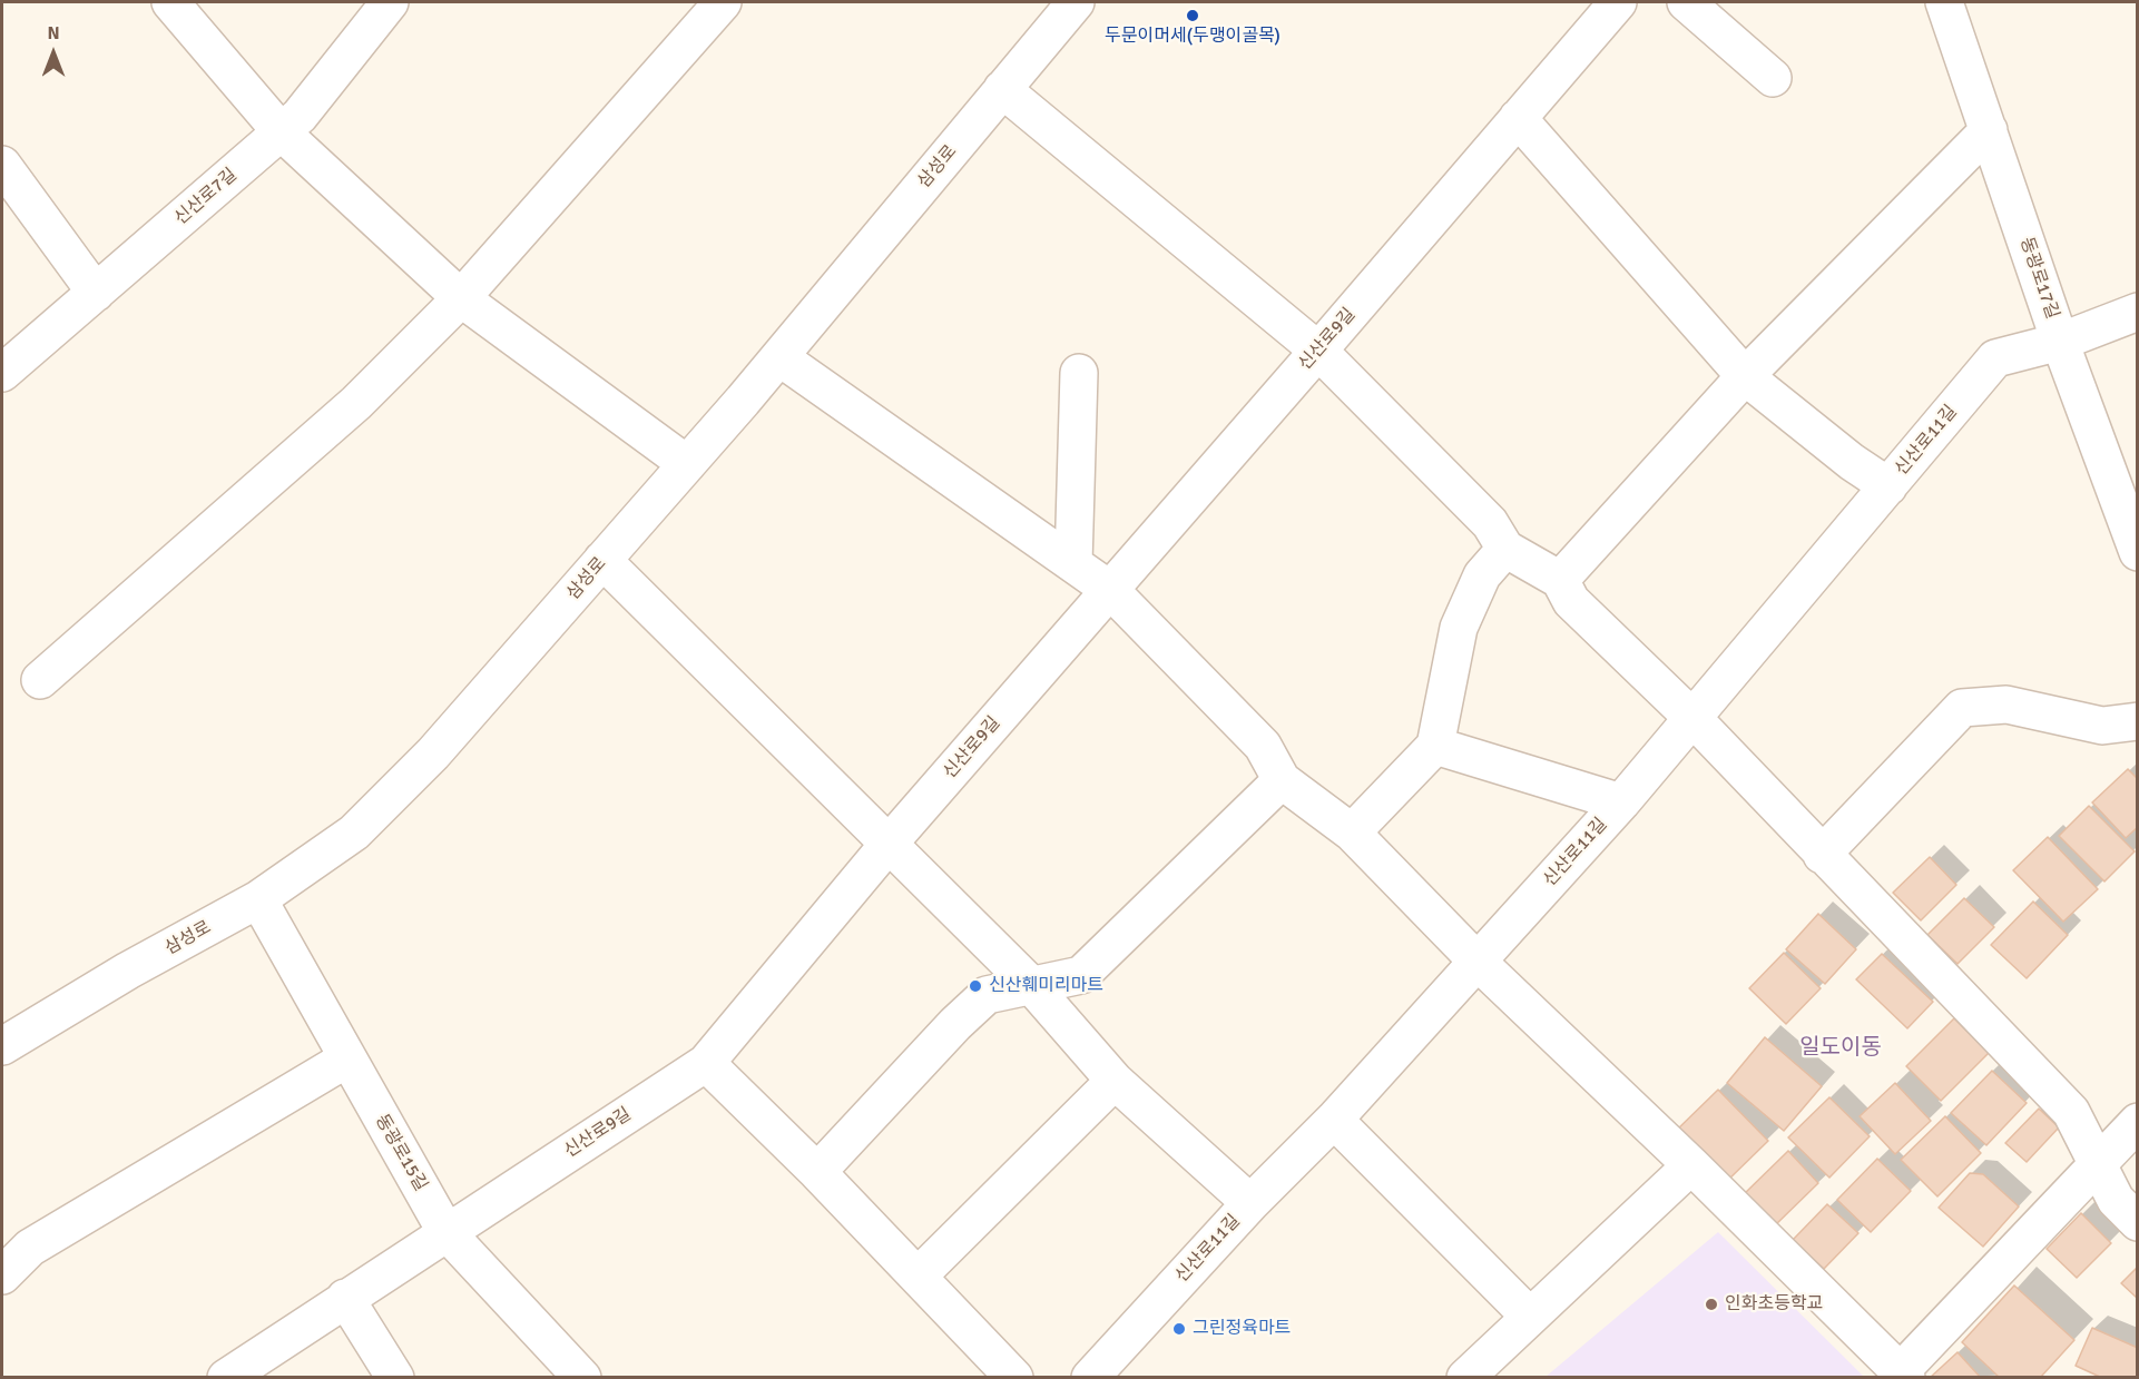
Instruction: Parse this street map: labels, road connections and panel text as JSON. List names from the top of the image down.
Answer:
{
  "streets": {
    "street": [
      "삼성로",
      "신산로7길",
      "동광로17길",
      "신산로9길",
      "신산로11길",
      "동광로15길"
    ]
  },
  "crossings": [
    ["삼성로", "동광로15길"],
    ["동광로17길", "신산로11길"],
    ["신산로9길", "동광로15길"]
  ],
  "districts": ["일도이동"],
  "places": [
    "두문이머세(두맹이골목)",
    "신산훼미리마트",
    "인화초등학교",
    "그린정육마트"
  ],
  "north": "top"
}
